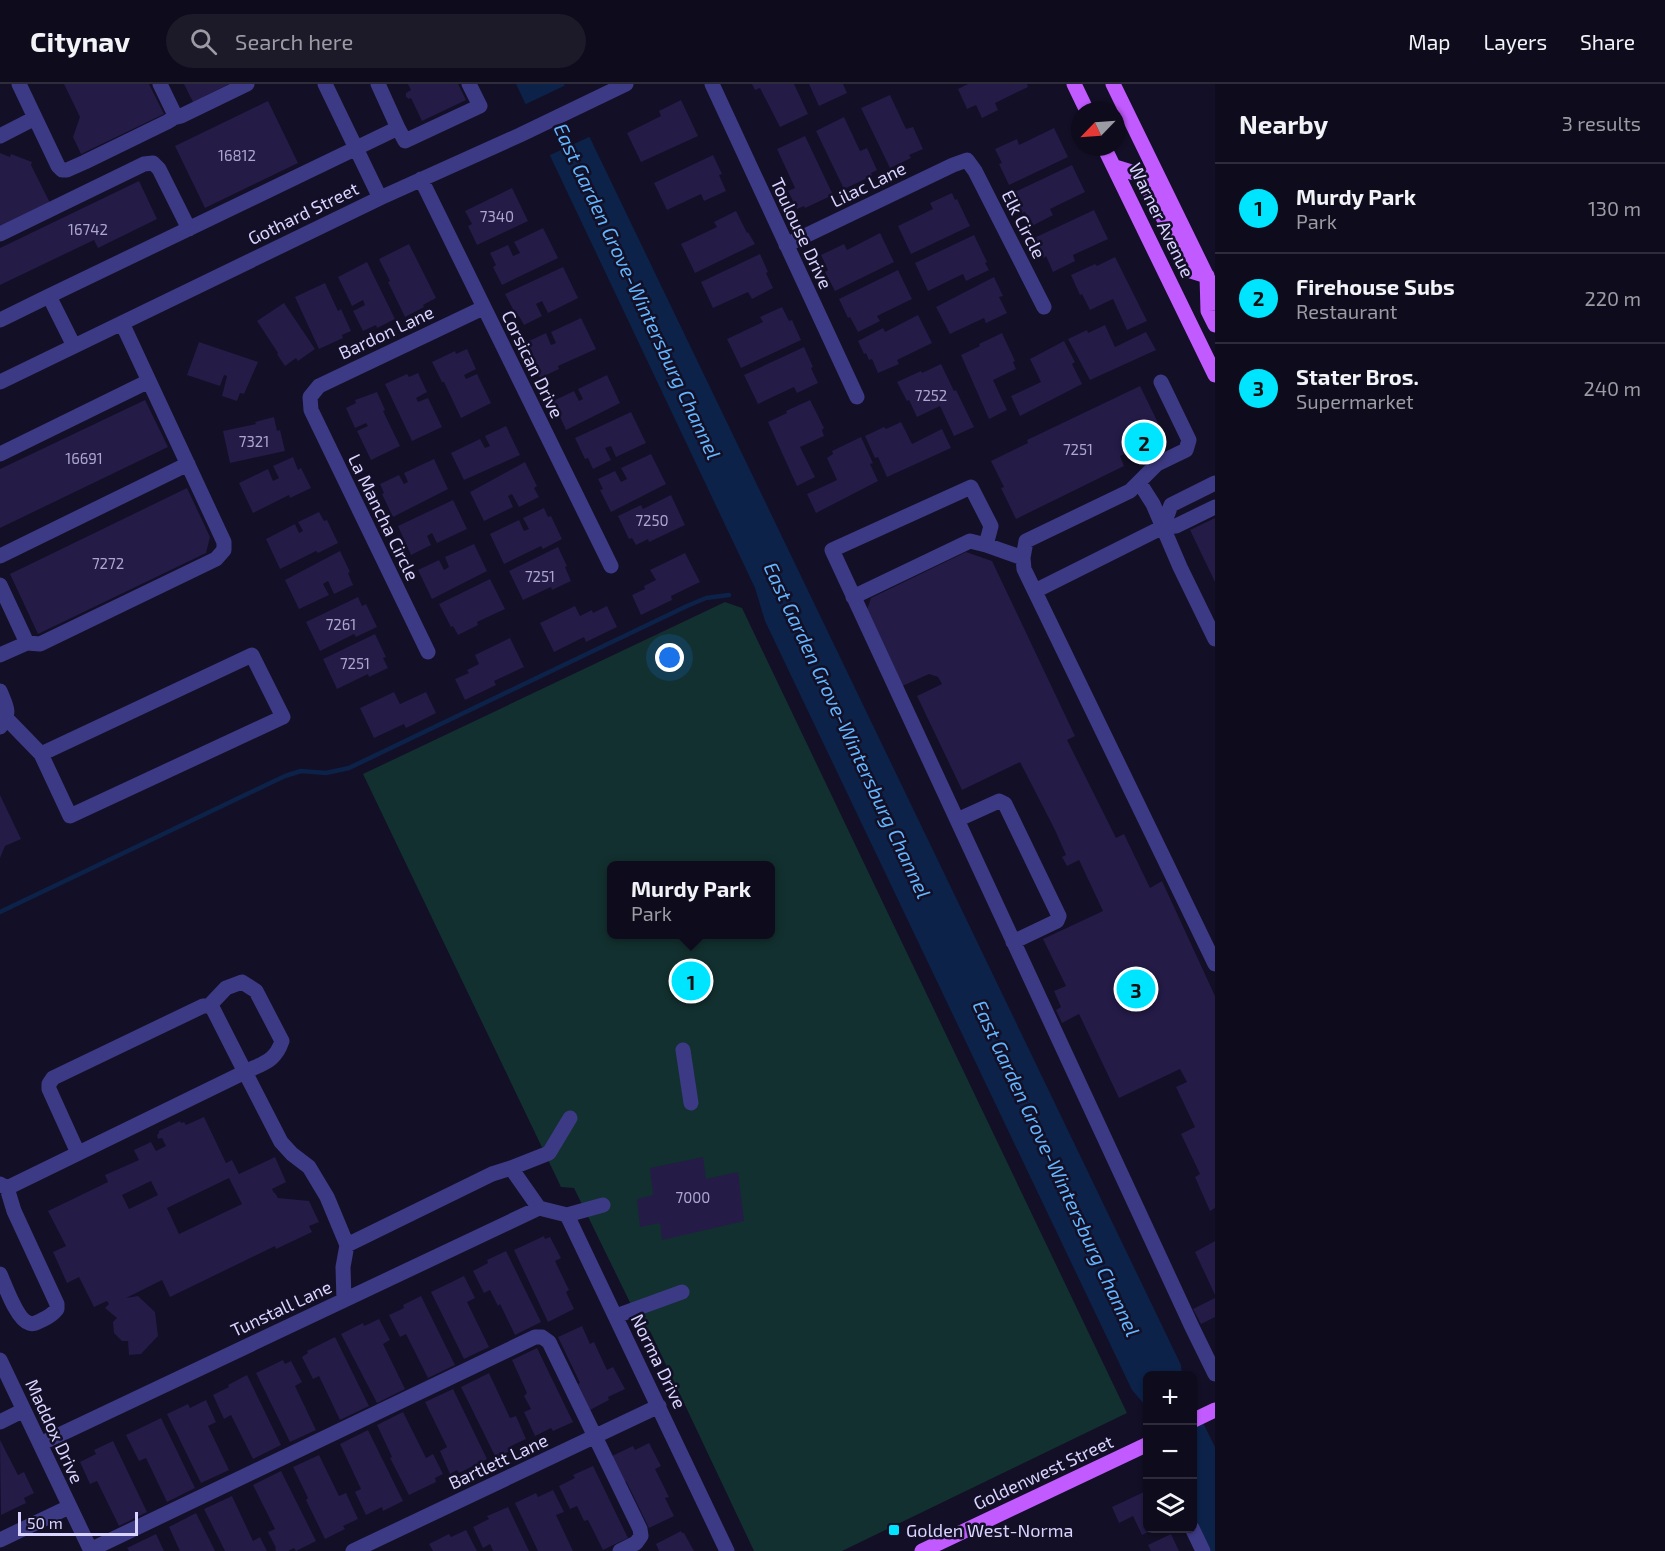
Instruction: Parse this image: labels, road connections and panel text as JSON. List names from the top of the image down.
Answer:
{
  "streets": {
    "main road": ["Warner Avenue", "Goldenwest Street"],
    "street": [
      "Lilac Lane",
      "Gothard Street",
      "Elk Circle",
      "Toulouse Drive",
      "Bardon Lane",
      "Corsican Drive",
      "La Mancha Circle",
      "Tunstall Lane",
      "Norma Drive",
      "Maddox Drive",
      "Bartlett Lane"
    ]
  },
  "crossings": [
    ["Lilac Lane", "Elk Circle"],
    ["Lilac Lane", "Toulouse Drive"],
    ["Gothard Street", "Corsican Drive"],
    ["Bardon Lane", "Corsican Drive"],
    ["Bardon Lane", "La Mancha Circle"],
    ["Tunstall Lane", "Maddox Drive"],
    ["Norma Drive", "Bartlett Lane"]
  ],
  "water": ["East Garden Grove-Wintersburg Channel"],
  "places": {
    "transit": ["Golden West-Norma"]
  },
  "house_numbers": [
    "16812",
    "7340",
    "16742",
    "7252",
    "7321",
    "7251",
    "16691",
    "7250",
    "7272",
    "7251",
    "7261",
    "7251",
    "7000"
  ],
  "scale_bar": "50 m",
  "north": "bottom left",
  "page": {
    "header": "Citynav",
    "search": "Search here",
    "nav": ["Map", "Layers", "Share"],
    "heading": ["Nearby", "3 results"],
    "list": [
      {
        "mark": "1",
        "name": "Murdy Park",
        "note": "Park",
        "value": "130 m"
      },
      {
        "mark": "2",
        "name": "Firehouse Subs",
        "note": "Restaurant",
        "value": "220 m"
      },
      {
        "mark": "3",
        "name": "Stater Bros.",
        "note": "Supermarket",
        "value": "240 m"
      }
    ],
    "pins": ["2", "1", "3"],
    "popup": ["Murdy Park", "Park"],
    "map_buttons": ["+", "−"],
    "scale": "50 m"
  }
}
